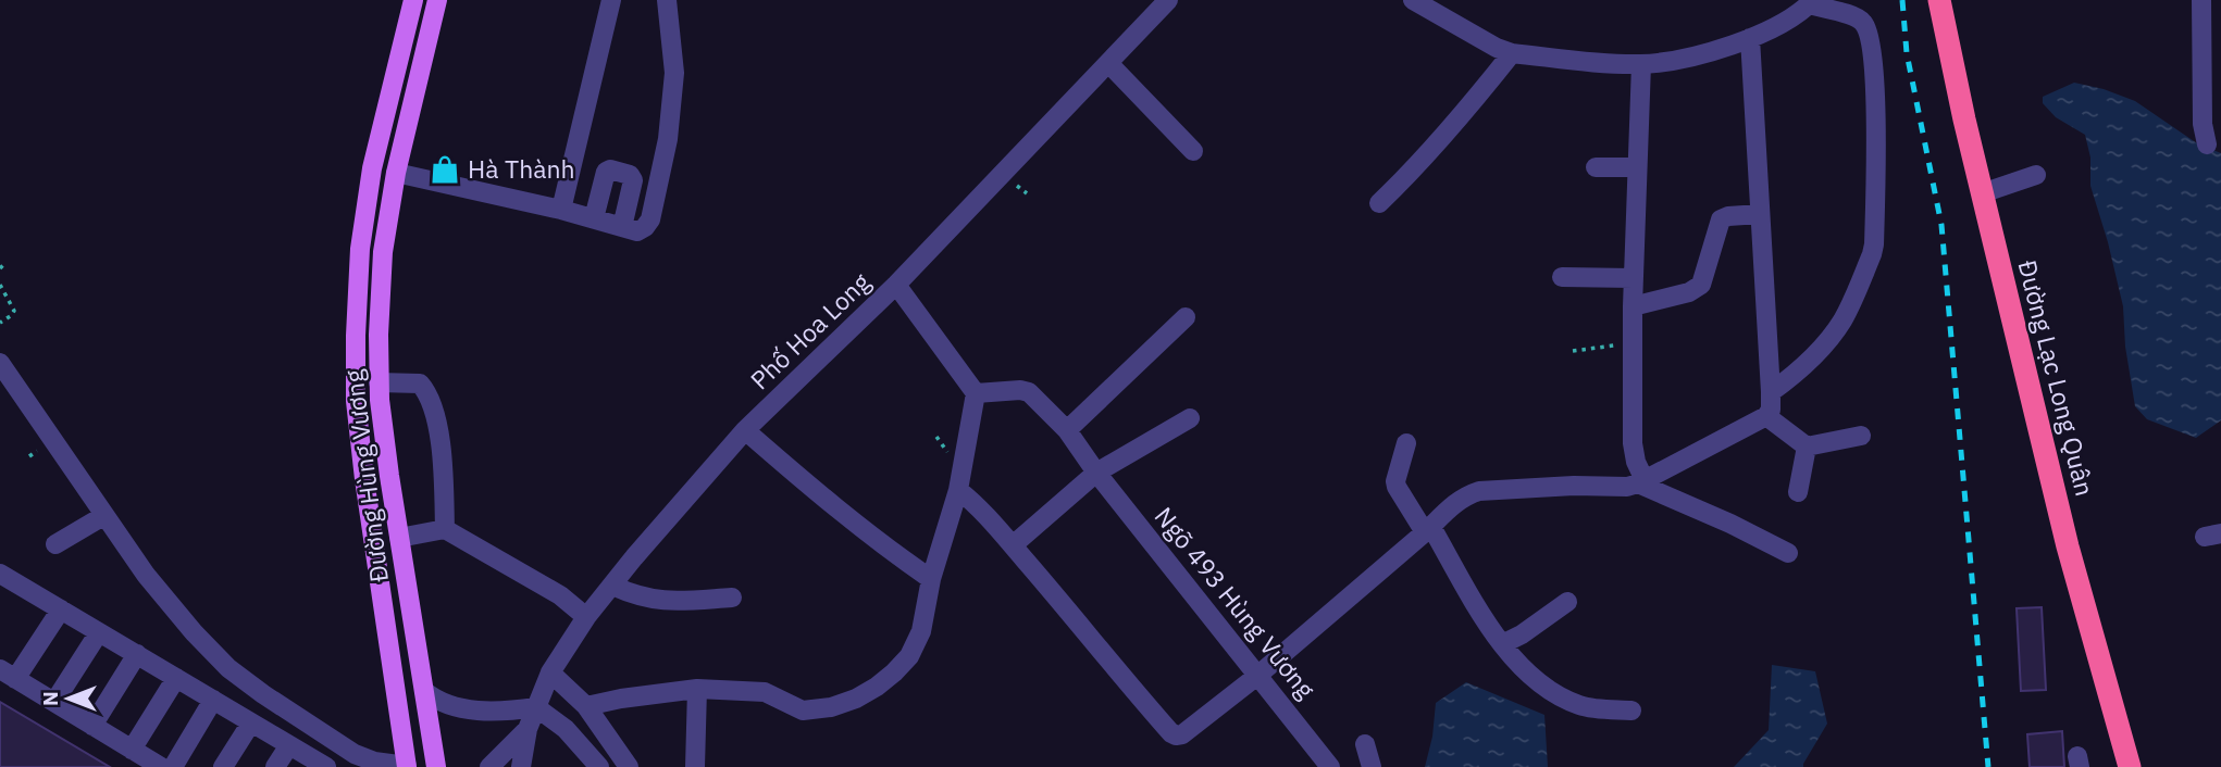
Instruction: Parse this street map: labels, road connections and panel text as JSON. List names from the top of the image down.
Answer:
{
  "streets": {
    "highway": ["Đường Lạc Long Quân"],
    "main road": ["Đường Hùng Vương"],
    "street": ["Phố Hoa Long", "Ngõ 493 Hùng Vương"]
  },
  "places": {
    "shop": ["Hà Thành"]
  },
  "north": "left"
}
